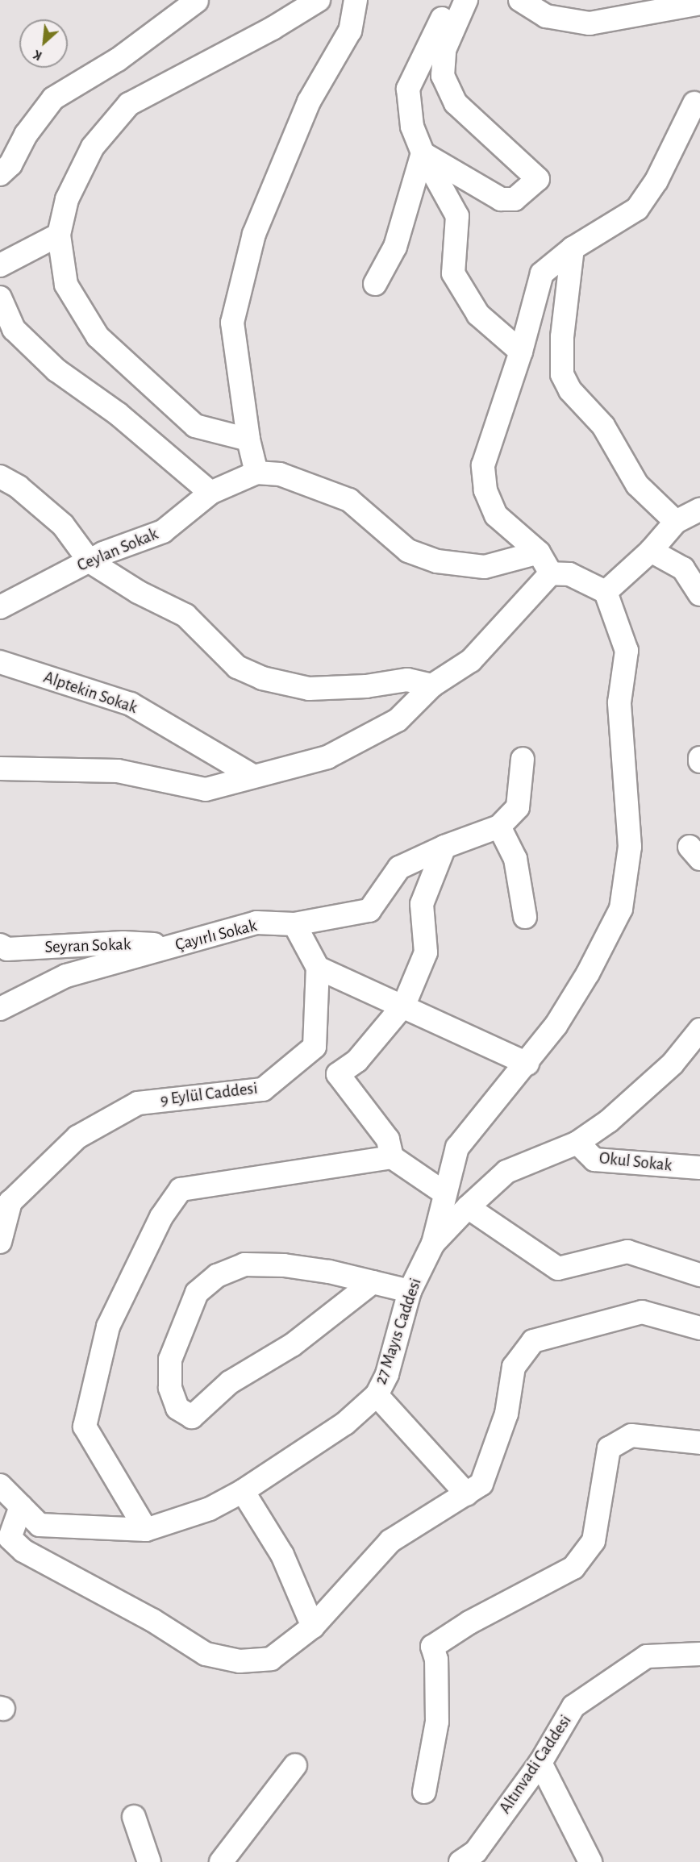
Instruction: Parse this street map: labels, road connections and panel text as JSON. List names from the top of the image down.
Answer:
{
  "streets": {
    "street": [
      "Ceylan Sokak",
      "Alptekin Sokak",
      "Çayırlı Sokak",
      "Seyran Sokak",
      "9 Eylül Caddesi",
      "Okul Sokak",
      "27 Mayıs Caddesi",
      "Altınvadi Caddesi"
    ]
  },
  "crossings": [
    ["Çayırlı Sokak", "Seyran Sokak"],
    ["Okul Sokak", "27 Mayıs Caddesi"]
  ],
  "north": "bottom left"
}
